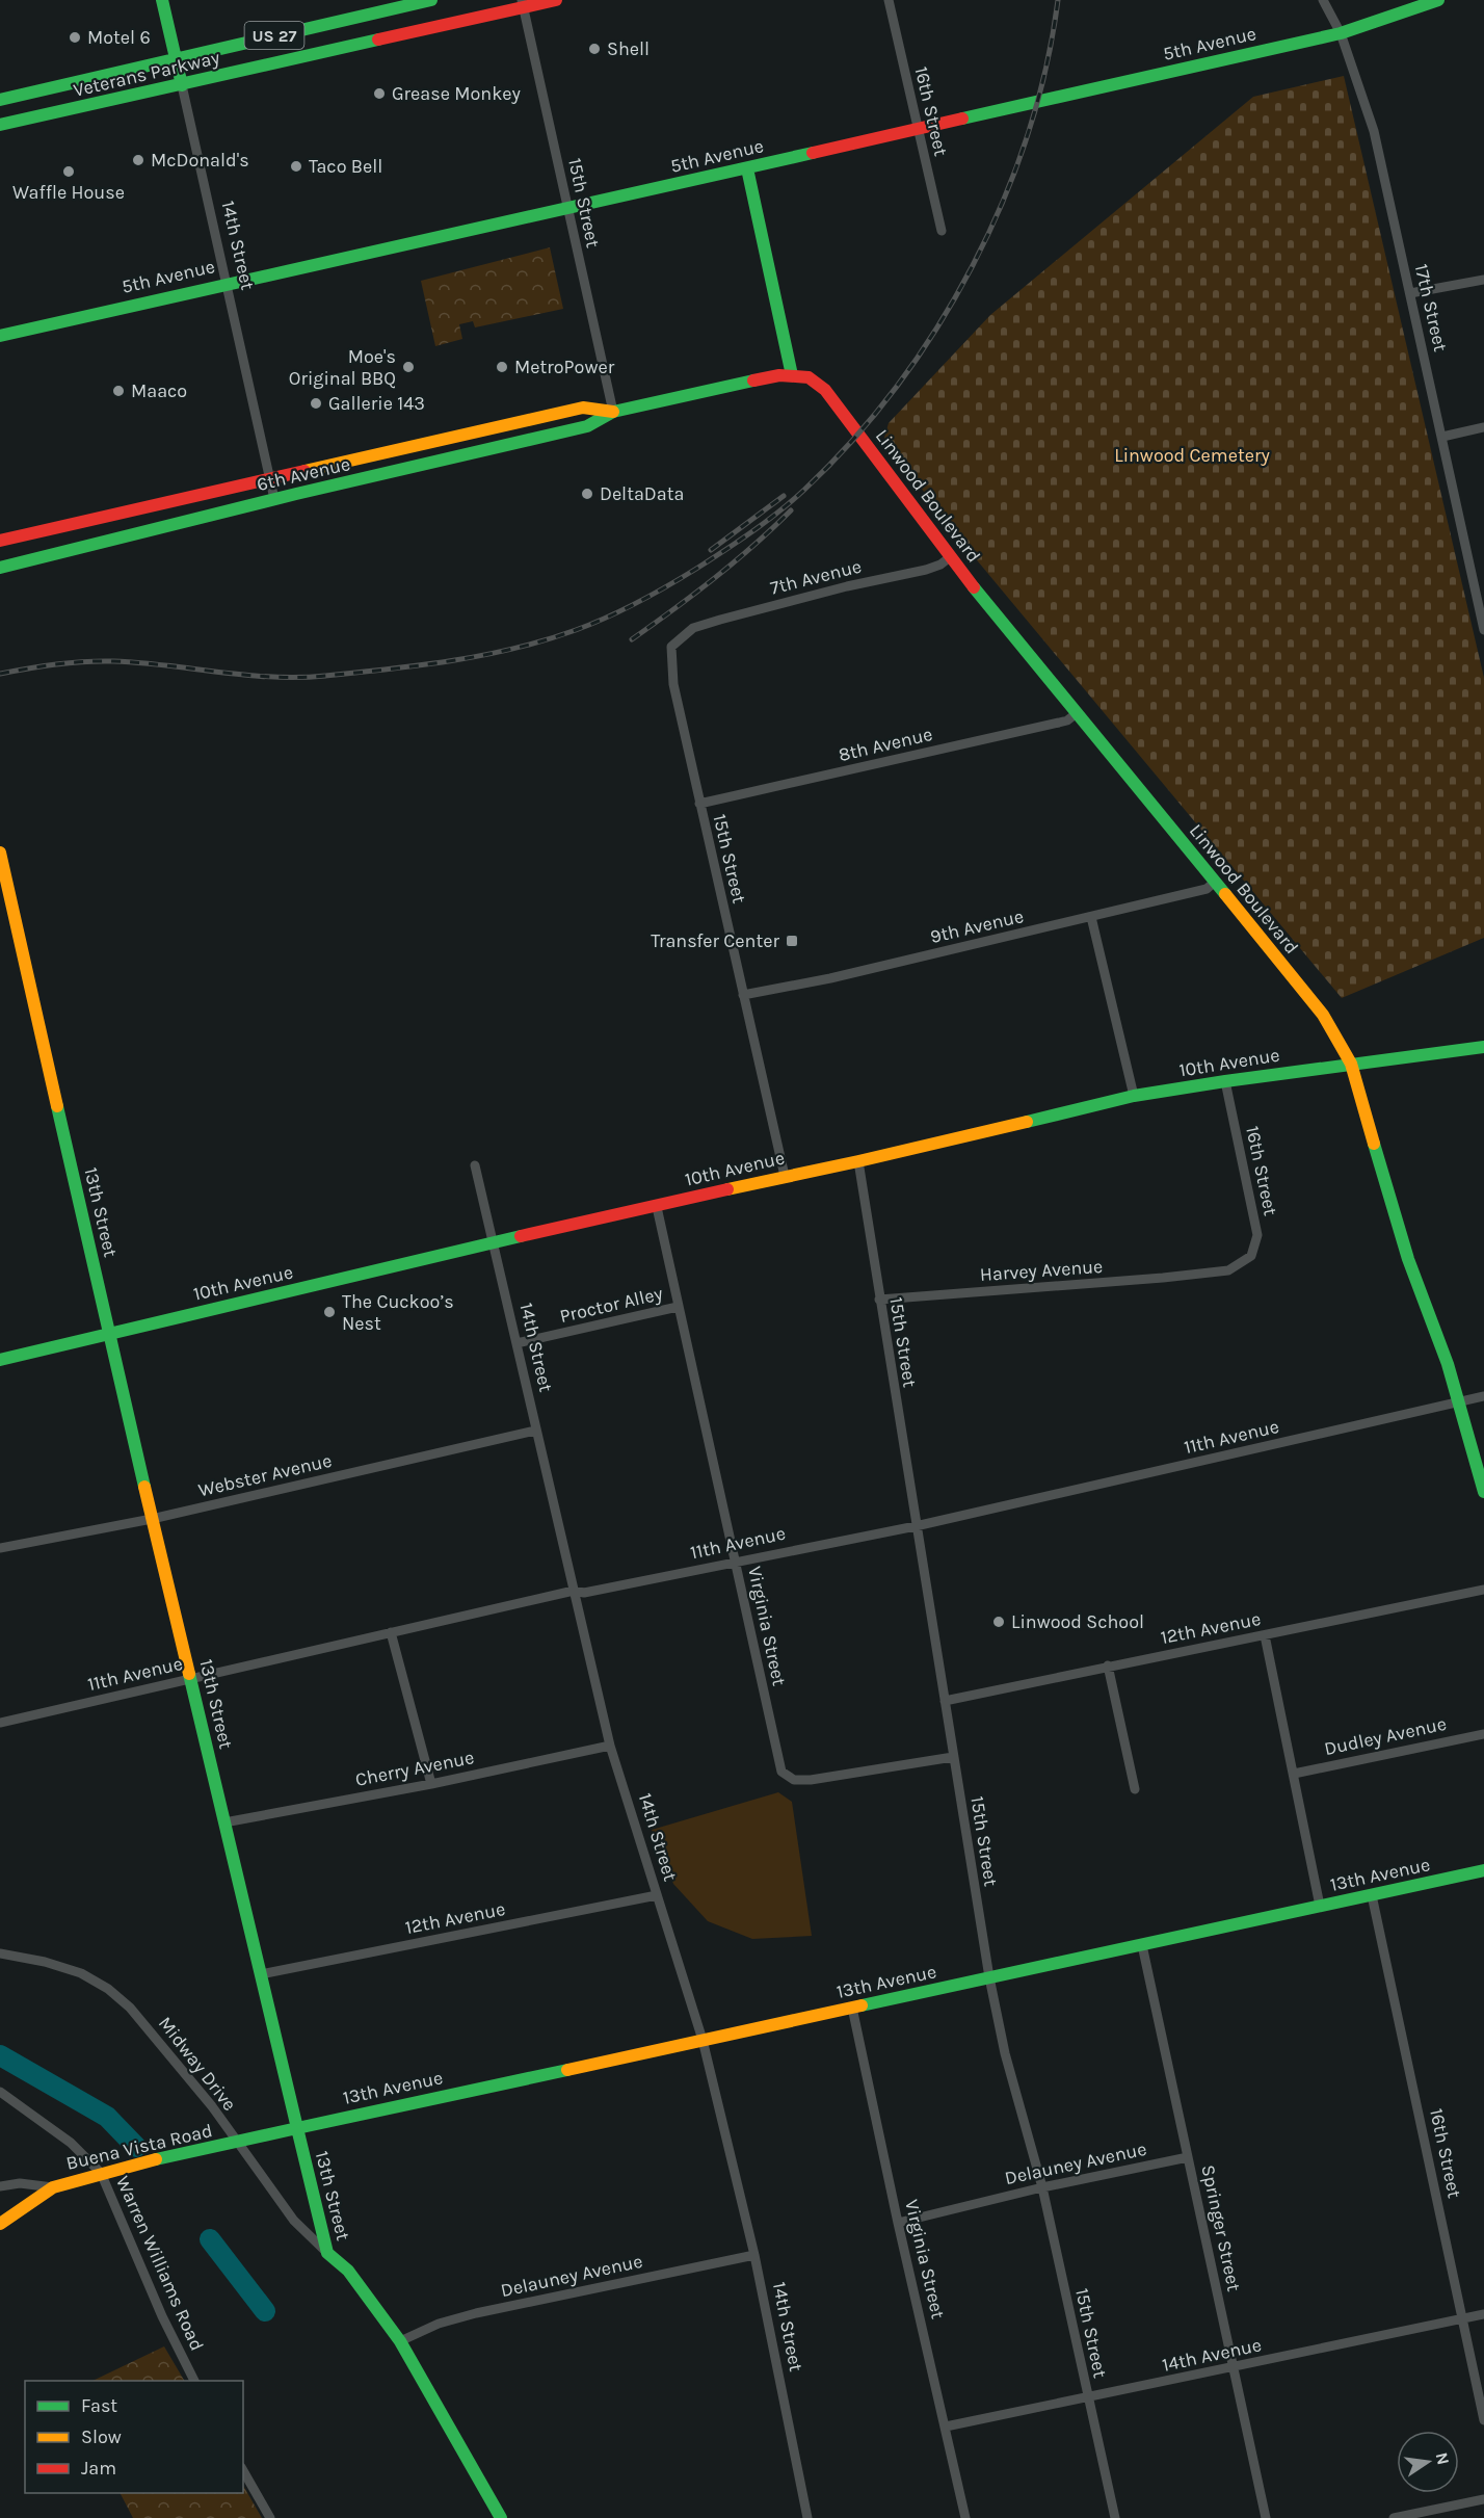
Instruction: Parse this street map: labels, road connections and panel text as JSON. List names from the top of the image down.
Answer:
{
  "streets": {
    "street": [
      "US 27",
      "5th Avenue",
      "Veterans Parkway",
      "16th Street",
      "15th Street",
      "14th Street",
      "17th Street",
      "6th Avenue",
      "Linwood Boulevard",
      "7th Avenue",
      "8th Avenue",
      "9th Avenue",
      "10th Avenue",
      "13th Street",
      "Harvey Avenue",
      "Proctor Alley",
      "11th Avenue",
      "Webster Avenue",
      "Virginia Street",
      "12th Avenue",
      "Dudley Avenue",
      "Cherry Avenue",
      "13th Avenue",
      "Midway Drive",
      "Buena Vista Road",
      "Delauney Avenue",
      "Springer Street",
      "Warren Williams Road",
      "14th Avenue"
    ]
  },
  "crossings": [
    ["5th Avenue", "16th Street"],
    ["5th Avenue", "15th Street"],
    ["5th Avenue", "14th Street"],
    ["5th Avenue", "17th Street"],
    ["Veterans Parkway", "15th Street"],
    ["Veterans Parkway", "14th Street"],
    ["16th Street", "10th Avenue"],
    ["16th Street", "Harvey Avenue"],
    ["16th Street", "13th Avenue"],
    ["16th Street", "14th Avenue"],
    ["15th Street", "6th Avenue"],
    ["15th Street", "7th Avenue"],
    ["15th Street", "8th Avenue"],
    ["15th Street", "9th Avenue"],
    ["15th Street", "10th Avenue"],
    ["15th Street", "Harvey Avenue"],
    ["15th Street", "11th Avenue"],
    ["15th Street", "Virginia Street"],
    ["15th Street", "12th Avenue"],
    ["15th Street", "13th Avenue"],
    ["15th Street", "Delauney Avenue"],
    ["15th Street", "14th Avenue"],
    ["14th Street", "6th Avenue"],
    ["14th Street", "10th Avenue"],
    ["14th Street", "Proctor Alley"],
    ["14th Street", "11th Avenue"],
    ["14th Street", "Webster Avenue"],
    ["14th Street", "12th Avenue"],
    ["14th Street", "Cherry Avenue"],
    ["14th Street", "13th Avenue"],
    ["14th Street", "Delauney Avenue"],
    ["6th Avenue", "Linwood Boulevard"],
    ["Linwood Boulevard", "7th Avenue"],
    ["Linwood Boulevard", "8th Avenue"],
    ["Linwood Boulevard", "9th Avenue"],
    ["Linwood Boulevard", "10th Avenue"],
    ["Linwood Boulevard", "11th Avenue"],
    ["10th Avenue", "13th Street"],
    ["10th Avenue", "Virginia Street"],
    ["13th Street", "11th Avenue"],
    ["13th Street", "Webster Avenue"],
    ["13th Street", "12th Avenue"],
    ["13th Street", "Cherry Avenue"],
    ["13th Street", "13th Avenue"],
    ["13th Street", "Midway Drive"],
    ["13th Street", "Buena Vista Road"],
    ["13th Street", "Delauney Avenue"],
    ["Proctor Alley", "Virginia Street"],
    ["11th Avenue", "Virginia Street"],
    ["Virginia Street", "13th Avenue"],
    ["Virginia Street", "Delauney Avenue"],
    ["Virginia Street", "14th Avenue"],
    ["13th Avenue", "Buena Vista Road"],
    ["13th Avenue", "Springer Street"],
    ["Midway Drive", "Buena Vista Road"],
    ["Buena Vista Road", "Warren Williams Road"],
    ["Delauney Avenue", "Springer Street"],
    ["Springer Street", "14th Avenue"]
  ],
  "parks": ["Linwood Cemetery"],
  "places": {
    "other": [
      "Motel 6",
      "Shell",
      "Grease Monkey",
      "McDonald's",
      "Taco Bell",
      "Waffle House",
      "Moe's Original BBQ",
      "MetroPower",
      "Maaco",
      "Gallerie 143",
      "DeltaData",
      "The Cuckoo’s Nest",
      "Linwood School"
    ],
    "transit": ["Transfer Center"]
  },
  "legend": ["Fast", "Slow", "Jam"],
  "north": "right"
}
